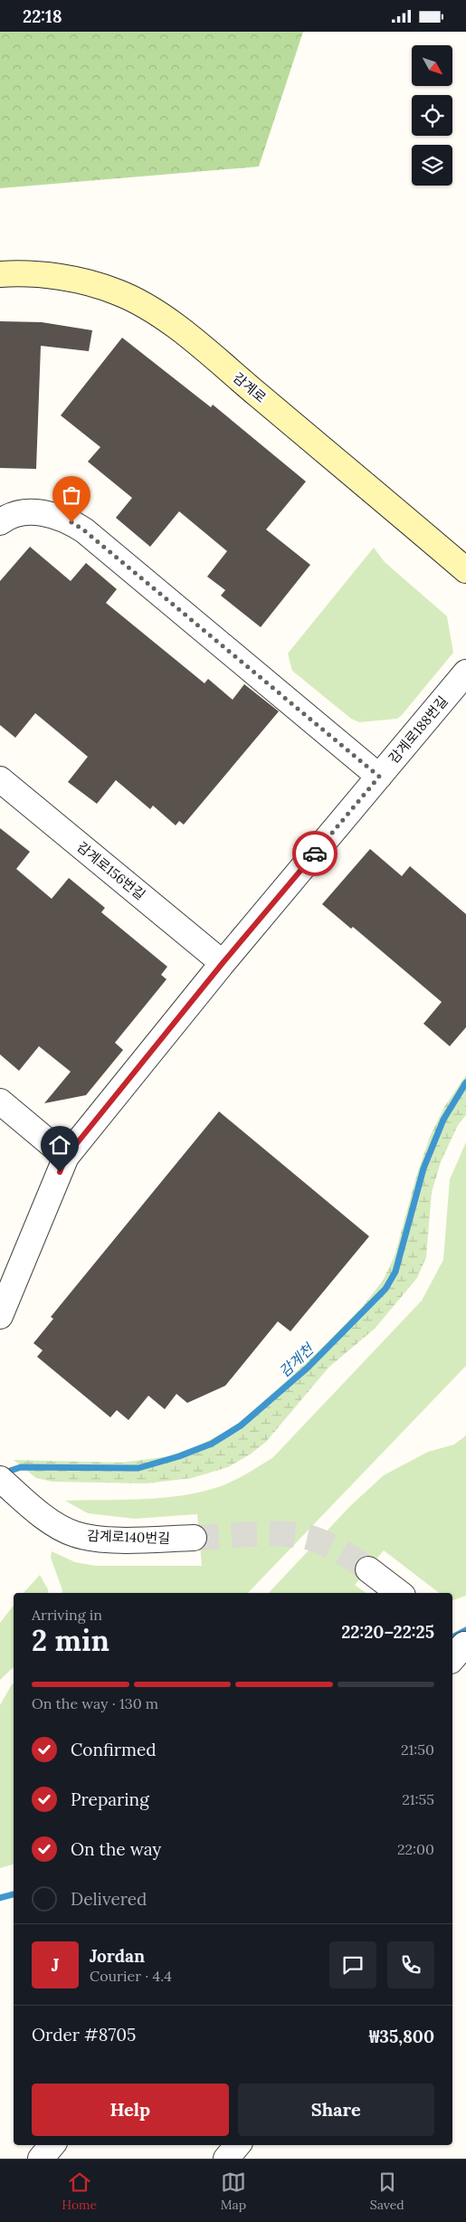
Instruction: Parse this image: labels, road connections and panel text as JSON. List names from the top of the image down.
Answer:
{
  "streets": {
    "main road": ["감계로"],
    "street": ["감계로188번길", "감계로156번길", "감계로140번길"]
  },
  "crossings": [
    ["감계로188번길", "감계로156번길"]
  ],
  "water": ["감계천"],
  "north": "bottom right",
  "page": {
    "status": "22:18",
    "heading": ["2 min", "Arriving in", "22:20–22:25"],
    "panel": [
      "Jordan",
      "Courier · 4.4",
      "Order #8705",
      "₩35,800"
    ],
    "bar": "On the way · 130 m",
    "list": [
      ["Confirmed", "21:50"],
      ["Preparing", "21:55"],
      ["On the way", "22:00"],
      "Delivered"
    ],
    "round": "J",
    "buttons": ["Help", "Share"],
    "tabs": ["Home", "Map", "Saved"]
  }
}
